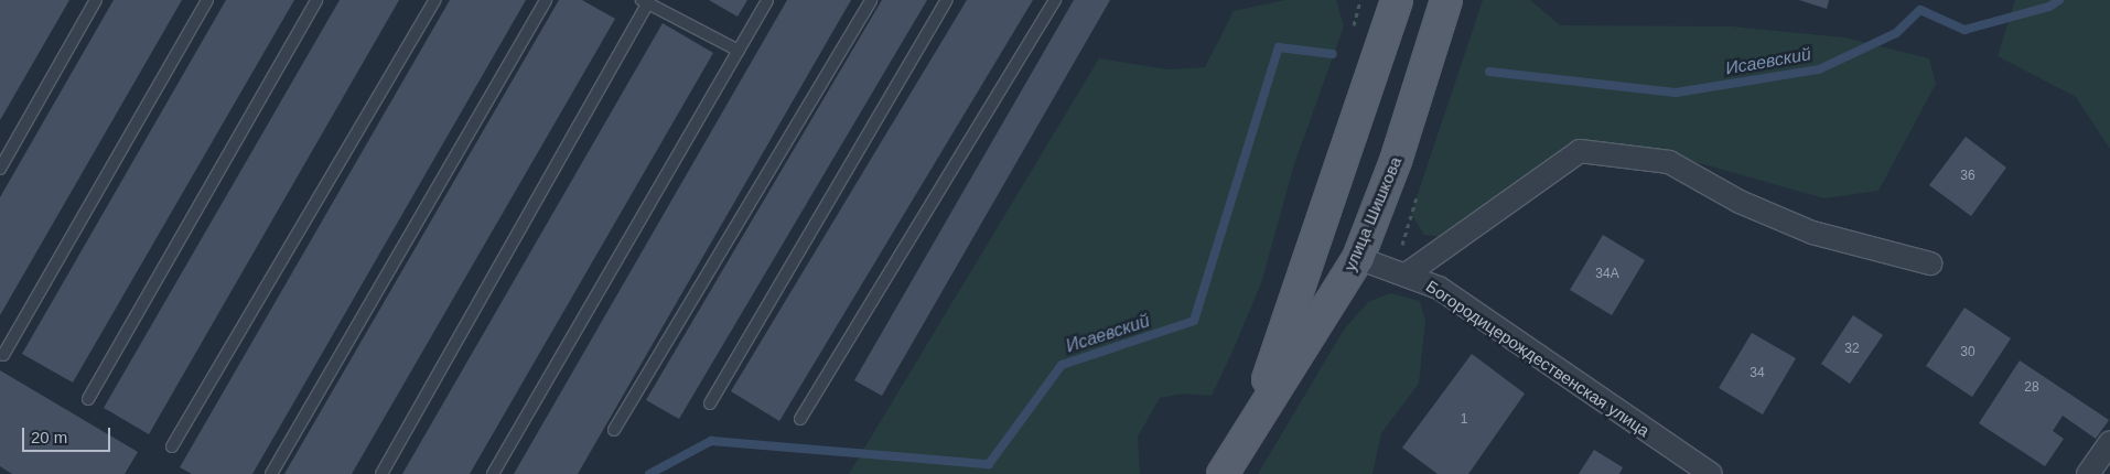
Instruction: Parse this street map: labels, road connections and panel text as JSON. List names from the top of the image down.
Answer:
{
  "streets": {
    "main road": ["улица Шишкова"],
    "street": ["Богородицерождественская улица"]
  },
  "crossings": [
    ["улица Шишкова", "Богородицерождественская улица"]
  ],
  "water": ["Исаевский"],
  "house_numbers": [
    "36",
    "34А",
    "32",
    "30",
    "34",
    "28",
    "1"
  ],
  "scale_bar": "20 m"
}
